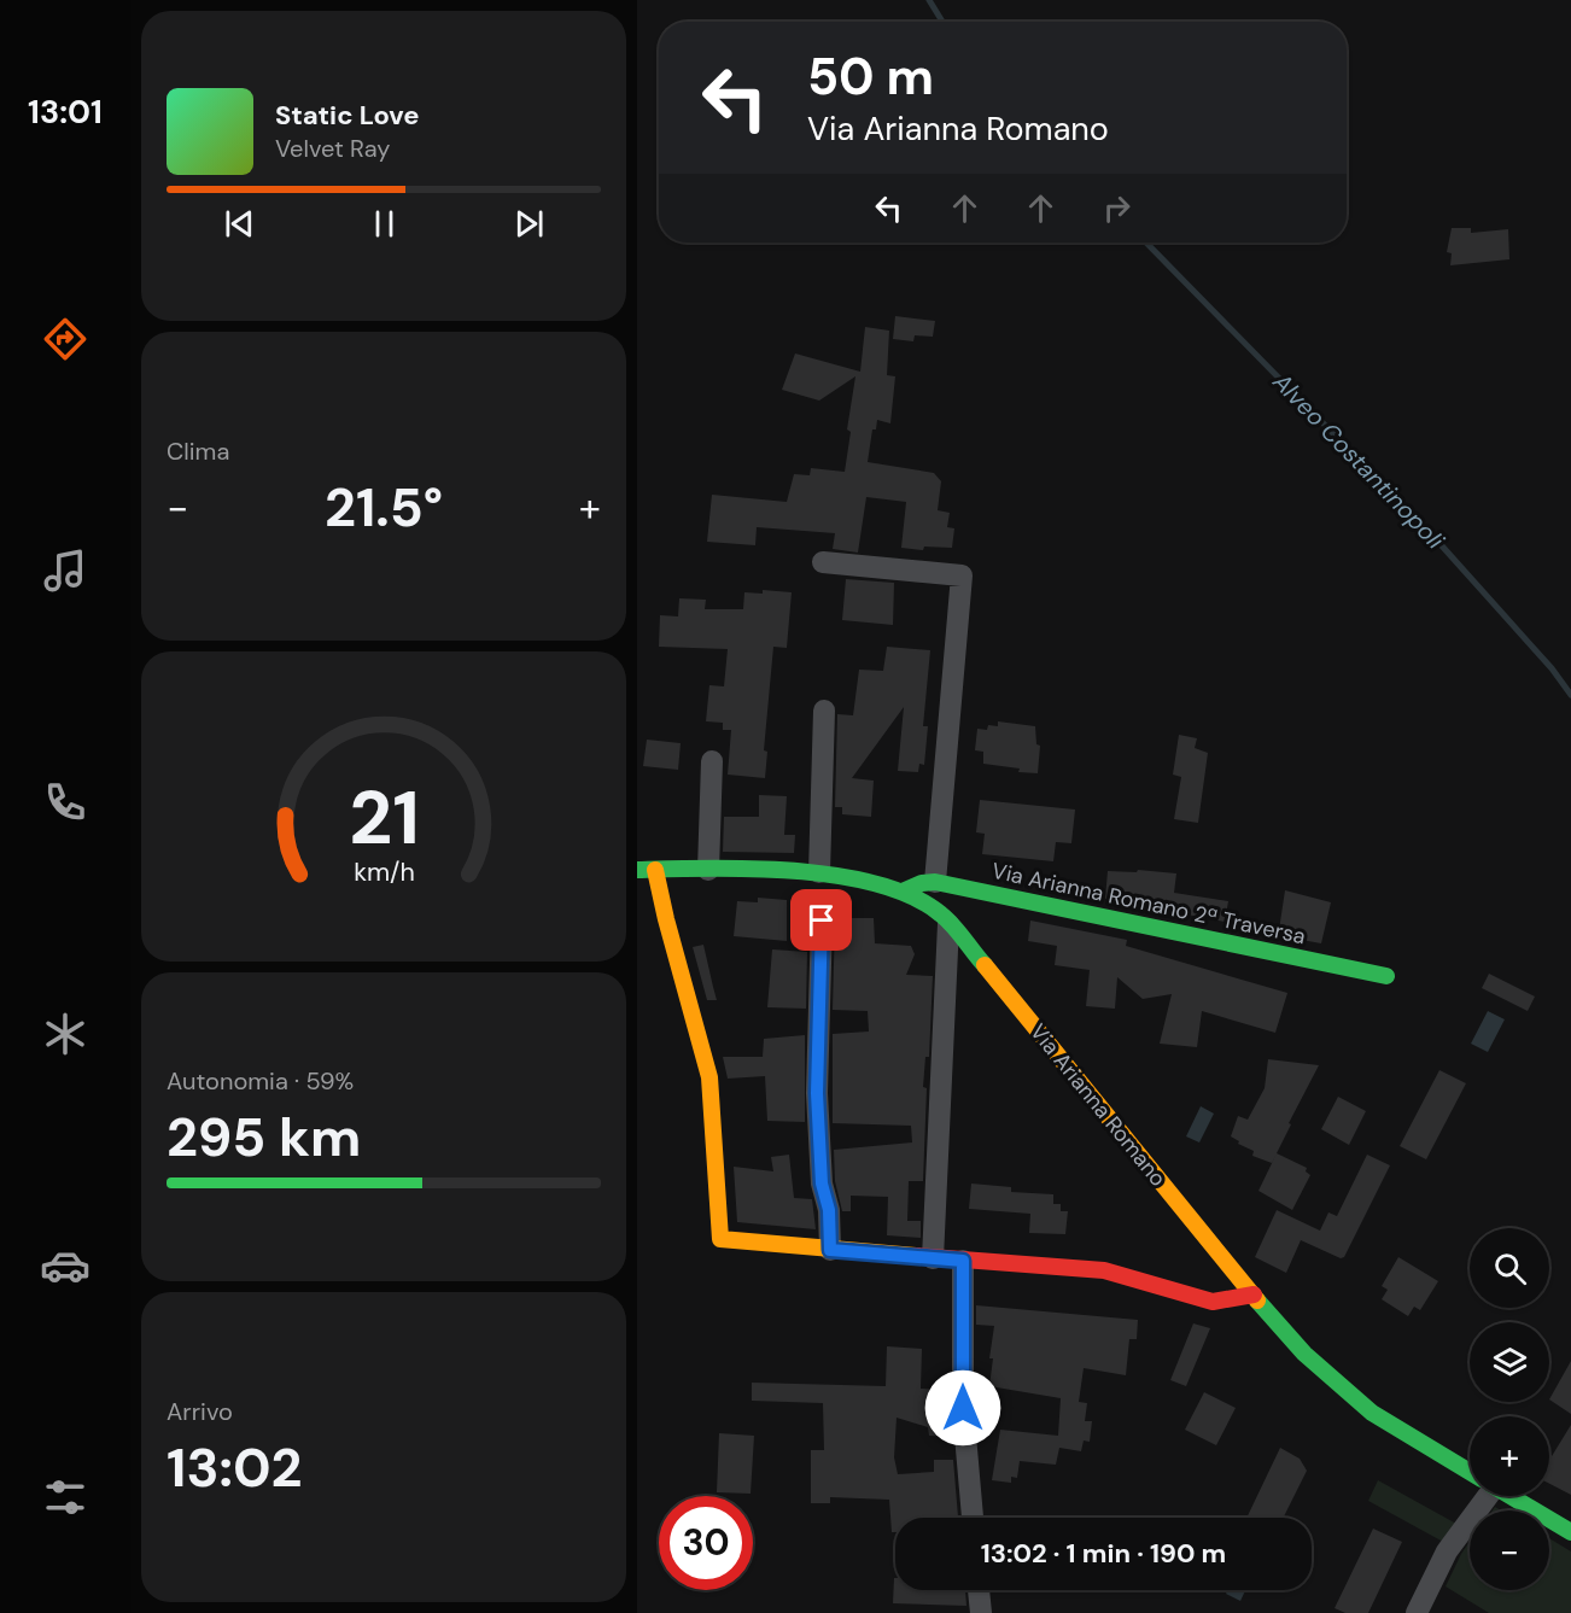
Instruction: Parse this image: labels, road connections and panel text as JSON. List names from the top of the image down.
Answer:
{
  "streets": {
    "street": ["Via Arianna Romano 2ª Traversa", "Via Arianna Romano"]
  },
  "water": ["Alveo Costantinopoli"],
  "page": {
    "tabs": "13:01",
    "turn": ["50 m", "Via Arianna Romano"],
    "song": ["Static Love", "Velvet Ray"],
    "tile": [
      "Clima",
      ["Autonomia · 59%", "295 km"],
      ["Arrivo", "13:02"]
    ],
    "heat": ["−", "21.5°", "+"],
    "map_buttons": ["+", "−"],
    "limit": "30",
    "trip": "13:02 · 1 min · 190 m",
    "gauge": ["21", "km/h"]
  }
}
